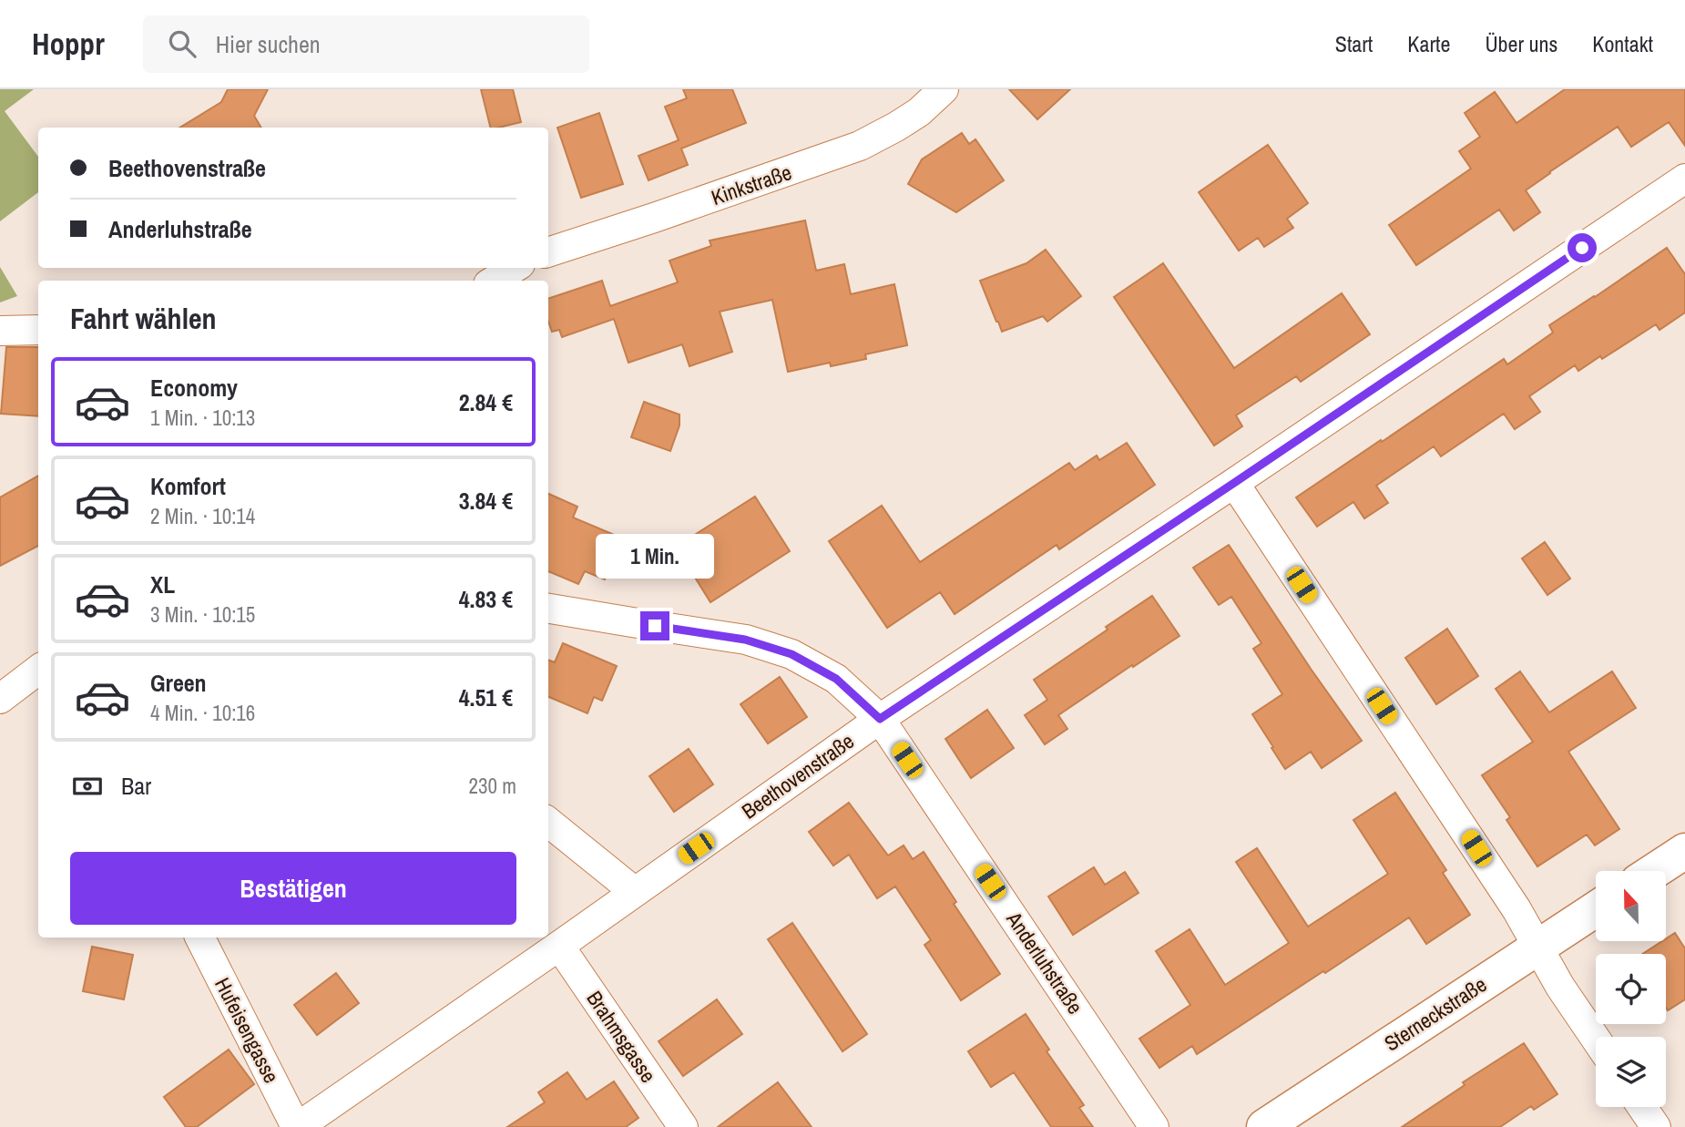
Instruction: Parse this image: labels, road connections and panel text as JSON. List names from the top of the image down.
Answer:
{
  "streets": {
    "street": [
      "Kinkstraße",
      "Beethovenstraße",
      "Anderluhstraße",
      "Sterneckstraße",
      "Hufeisengasse",
      "Brahmsgasse"
    ]
  },
  "crossings": [
    ["Beethovenstraße", "Anderluhstraße"],
    ["Beethovenstraße", "Hufeisengasse"],
    ["Beethovenstraße", "Brahmsgasse"]
  ],
  "north": "top",
  "page": {
    "header": "Hoppr",
    "search": "Hier suchen",
    "nav": [
      "Start",
      "Karte",
      "Über uns",
      "Kontakt"
    ],
    "banner": ["Beethovenstraße", "Anderluhstraße"],
    "heading": "Fahrt wählen",
    "list": [
      {
        "name": "Economy",
        "note": "1 Min. · 10:13",
        "value": "2.84 €"
      },
      {
        "name": "Komfort",
        "note": "2 Min. · 10:14",
        "value": "3.84 €"
      },
      {
        "name": "XL",
        "note": "3 Min. · 10:15",
        "value": "4.83 €"
      },
      {
        "name": "Green",
        "note": "4 Min. · 10:16",
        "value": "4.51 €"
      }
    ],
    "bubble": "1 Min.",
    "pay": ["Bar", "230 m"],
    "buttons": "Bestätigen"
  }
}
